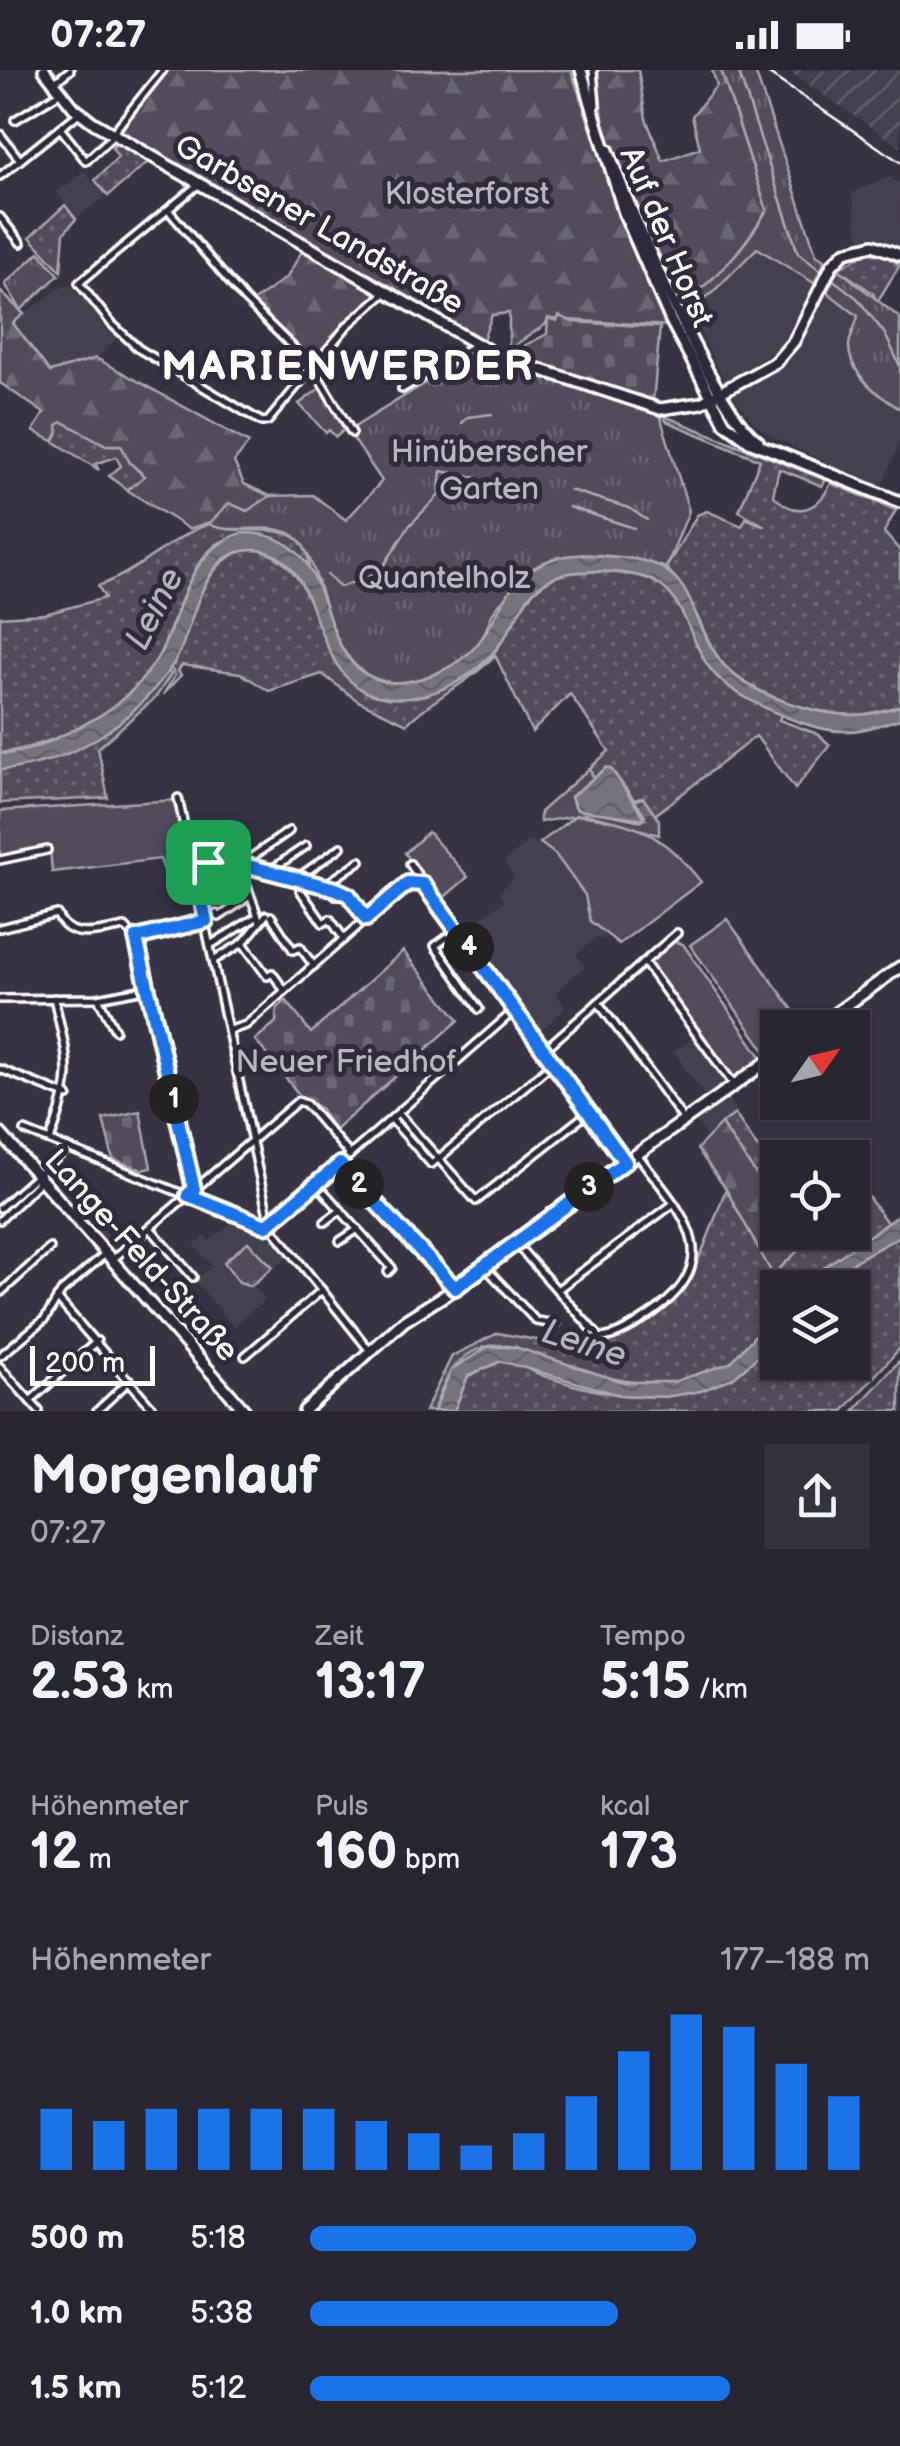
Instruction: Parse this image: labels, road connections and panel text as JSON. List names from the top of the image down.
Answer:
{
  "streets": {
    "street": ["Garbsener Landstraße", "Auf der Horst", "Lange-Feld-Straße"]
  },
  "crossings": [
    ["Garbsener Landstraße", "Auf der Horst"]
  ],
  "districts": ["MARIENWERDER"],
  "water": ["Leine"],
  "parks": [
    "Klosterforst",
    "Hinüberscher Garten",
    "Quantelholz",
    "Neuer Friedhof"
  ],
  "scale_bar": "200 m",
  "north": "top right",
  "page": {
    "status": "07:27",
    "pins": [
      "4",
      "1",
      "2",
      "3"
    ],
    "scale": "200 m",
    "heading": ["Morgenlauf", "07:27"],
    "stats": [
      ["Distanz", "2.53 km"],
      ["Zeit", "13:17"],
      ["Tempo", "5:15 /km"],
      ["Höhenmeter", "12 m"],
      ["Puls", "160 bpm"],
      ["kcal", "173"]
    ],
    "chart": ["Höhenmeter", "177–188 m"],
    "list": [
      {
        "name": "500 m",
        "note": "5:18"
      },
      {
        "name": "1.0 km",
        "note": "5:38"
      },
      {
        "name": "1.5 km",
        "note": "5:12"
      }
    ]
  }
}
